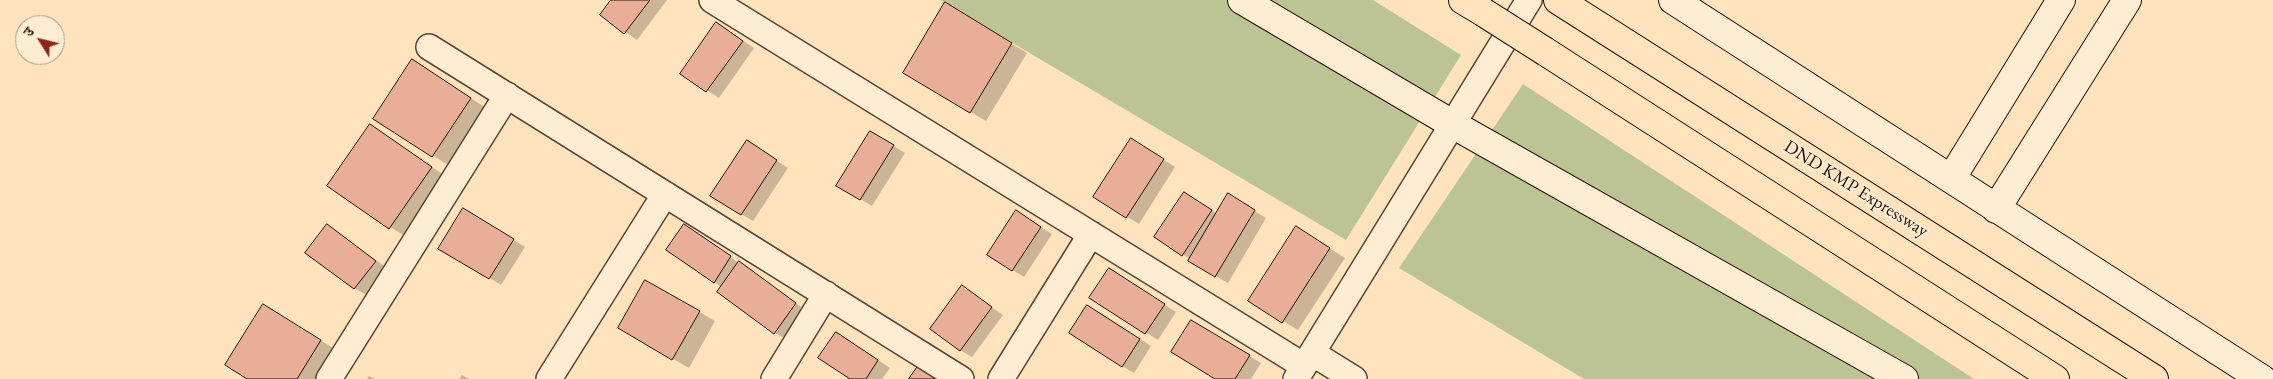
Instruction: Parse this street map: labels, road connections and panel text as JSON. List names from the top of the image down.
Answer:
{
  "streets": {
    "highway": ["DND KMP Expressway"]
  },
  "north": "top left"
}
